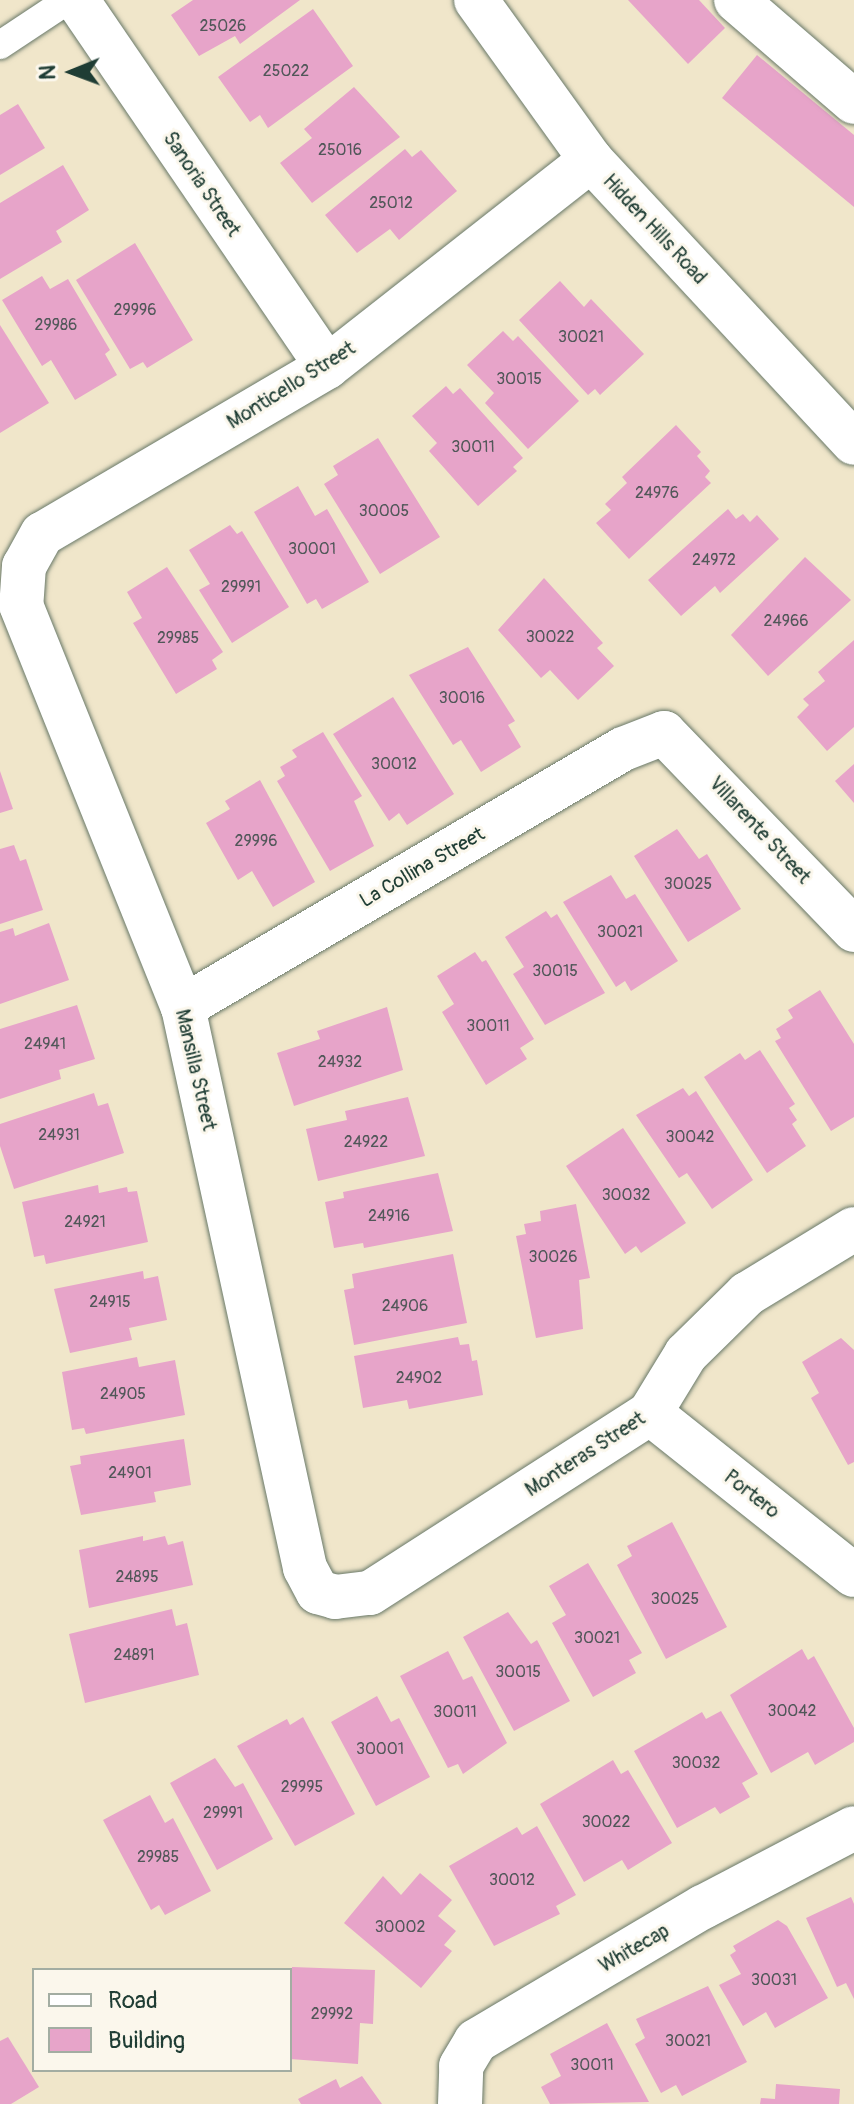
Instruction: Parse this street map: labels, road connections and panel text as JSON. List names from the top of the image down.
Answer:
{
  "streets": {
    "street": [
      "Sanoria Street",
      "Hidden Hills Road",
      "Monticello Street",
      "Villarente Street",
      "La Collina Street",
      "Mansilla Street",
      "Monteras Street",
      "Portero",
      "Whitecap"
    ]
  },
  "crossings": [
    ["Sanoria Street", "Monticello Street"],
    ["Hidden Hills Road", "Monticello Street"],
    ["Monticello Street", "Mansilla Street"],
    ["Villarente Street", "La Collina Street"],
    ["La Collina Street", "Mansilla Street"],
    ["Mansilla Street", "Monteras Street"],
    ["Monteras Street", "Portero"]
  ],
  "house_numbers": [
    "25026",
    "25022",
    "25016",
    "25012",
    "29996",
    "29986",
    "30021",
    "30015",
    "30011",
    "24976",
    "30005",
    "30001",
    "24972",
    "29991",
    "24966",
    "30022",
    "29985",
    "30016",
    "30012",
    "29996",
    "30025",
    "30021",
    "30015",
    "30011",
    "24941",
    "24932",
    "24931",
    "30042",
    "24922",
    "30032",
    "24916",
    "24921",
    "30026",
    "24915",
    "24906",
    "24902",
    "24905",
    "24901",
    "24895",
    "30025",
    "30021",
    "24891",
    "30015",
    "30042",
    "30011",
    "30001",
    "30032",
    "29995",
    "29991",
    "30022",
    "29985",
    "30012",
    "30002",
    "30031",
    "29992",
    "30021",
    "30011"
  ],
  "legend": ["Road", "Building"],
  "north": "left"
}
